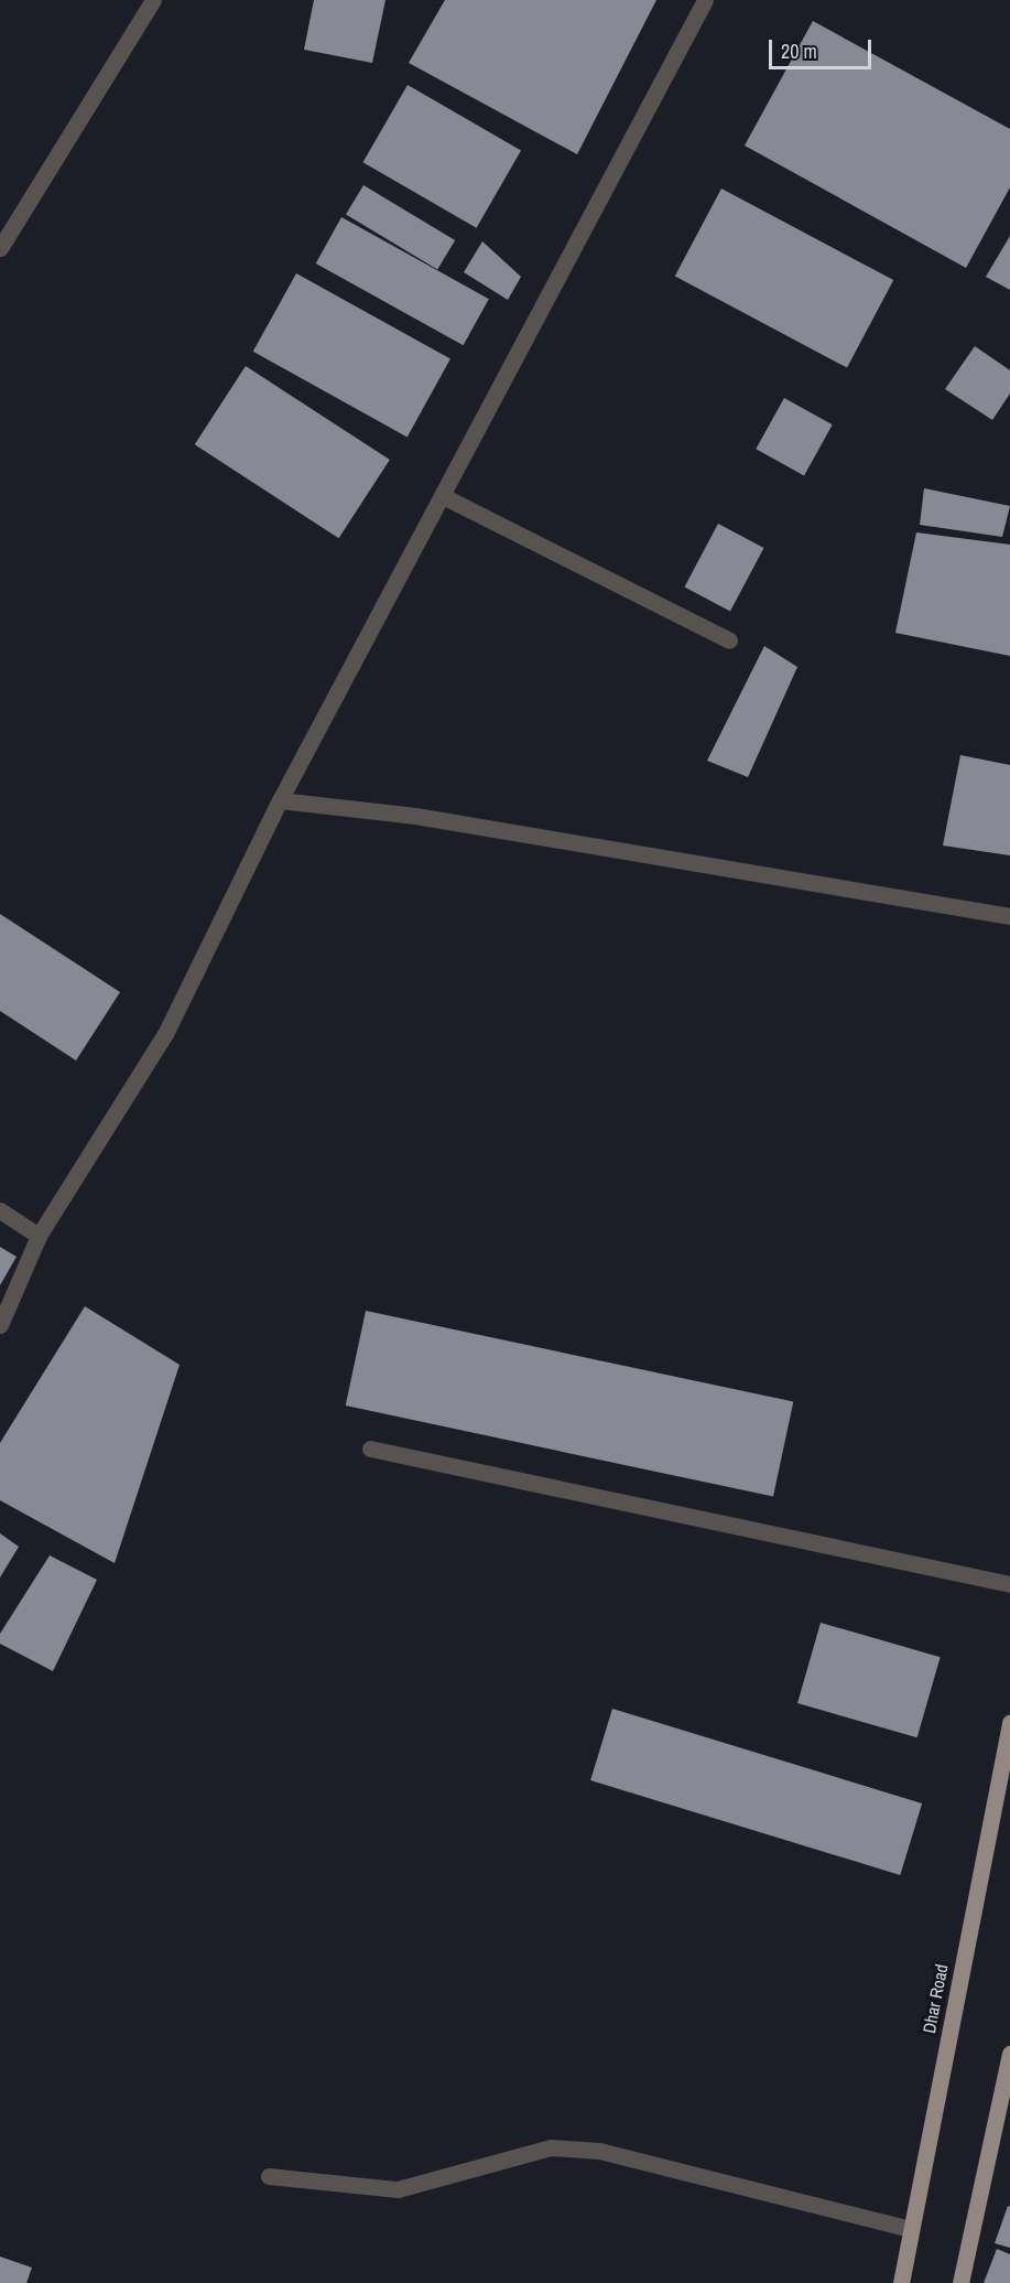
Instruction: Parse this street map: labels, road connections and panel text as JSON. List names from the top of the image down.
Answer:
{
  "streets": {
    "main road": ["Dhar Road"]
  },
  "scale_bar": "20 m"
}
